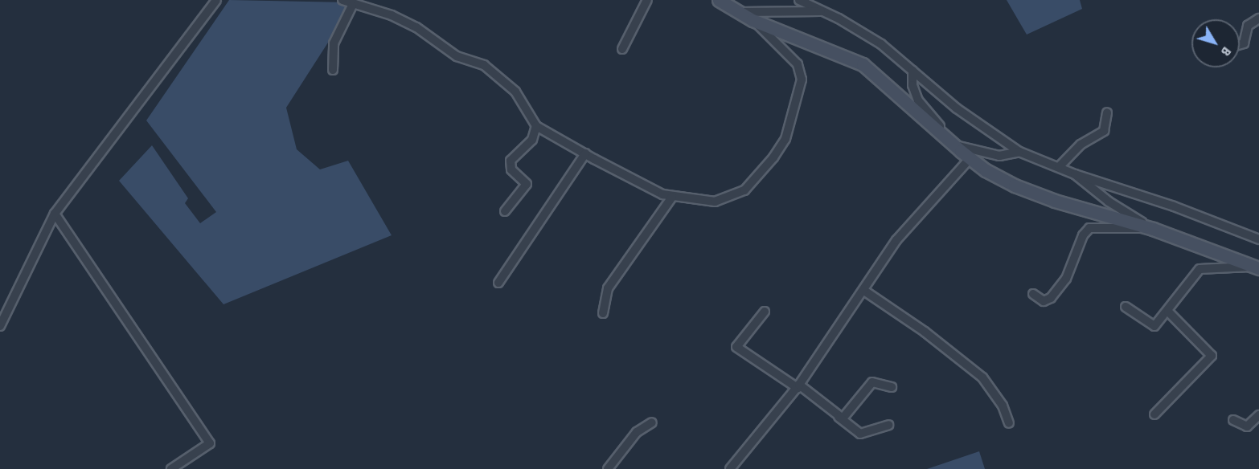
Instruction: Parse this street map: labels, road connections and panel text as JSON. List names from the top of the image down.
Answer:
{
  "north": "bottom right"
}
